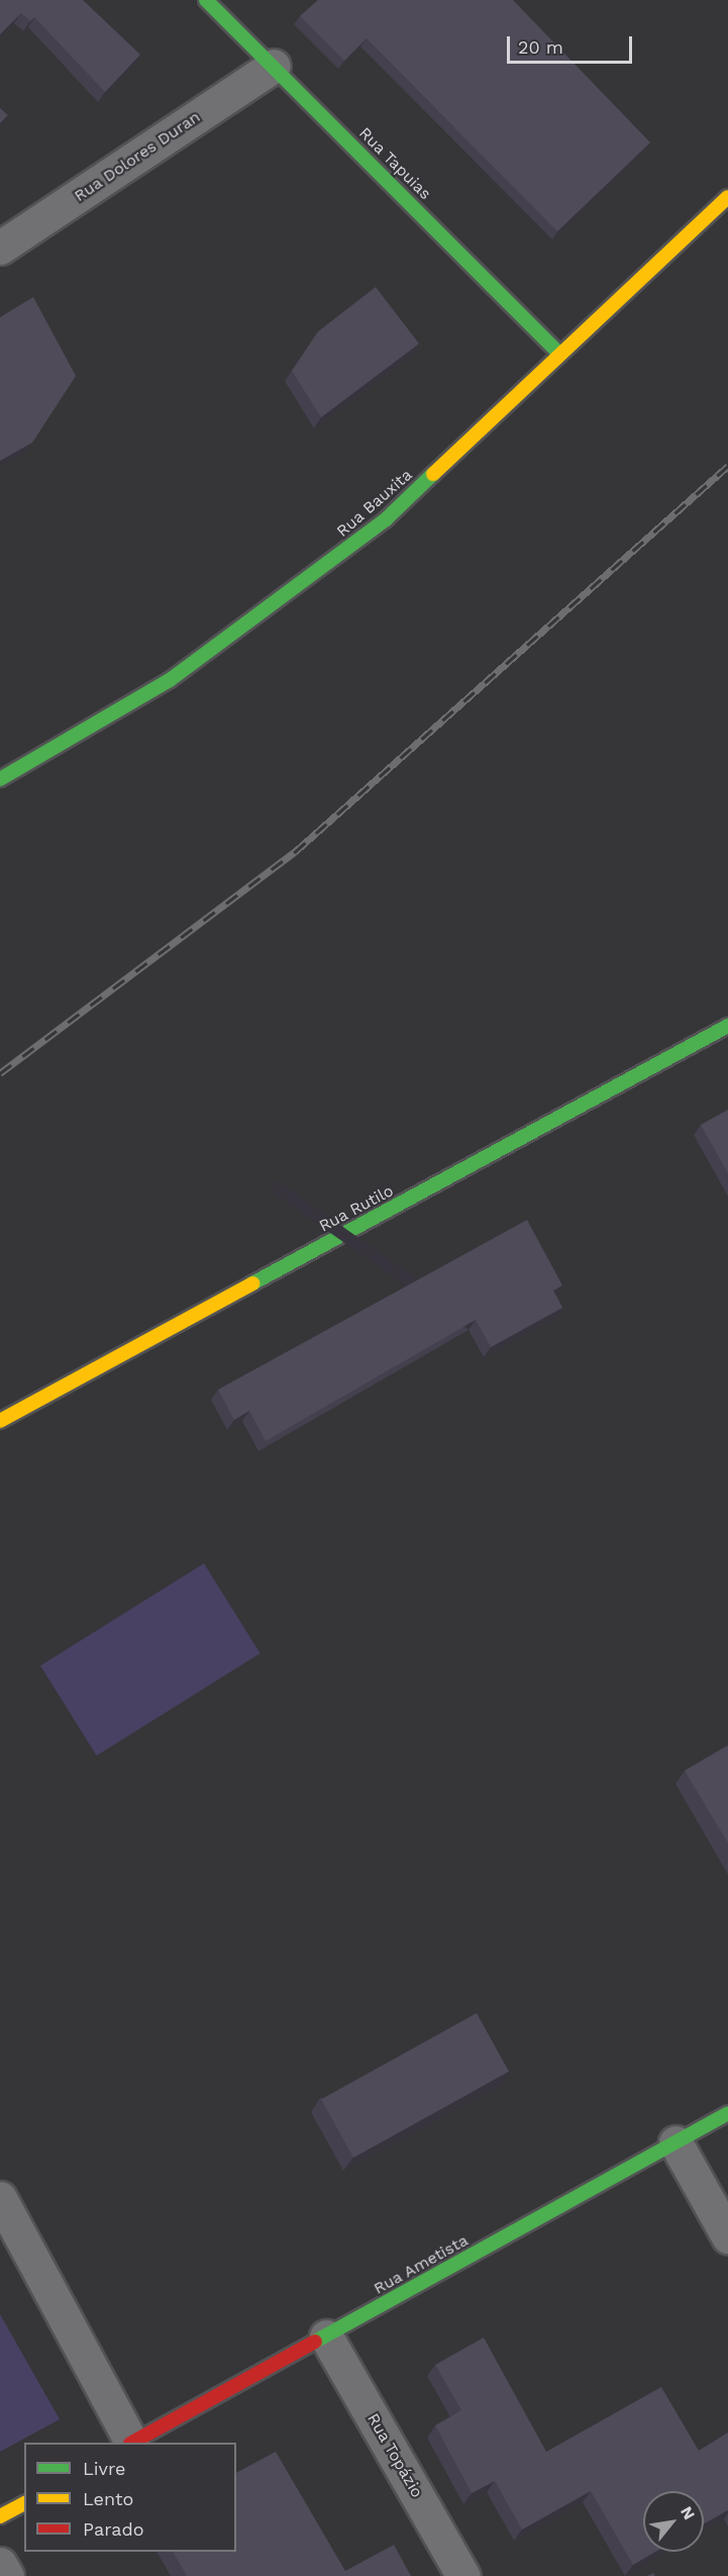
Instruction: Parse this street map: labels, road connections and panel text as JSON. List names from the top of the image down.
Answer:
{
  "streets": {
    "street": [
      "Rua Dolores Duran",
      "Rua Tapuias",
      "Rua Bauxita",
      "Rua Rutilo",
      "Rua Ametista",
      "Rua Topázio"
    ]
  },
  "crossings": [
    ["Rua Dolores Duran", "Rua Tapuias"],
    ["Rua Tapuias", "Rua Bauxita"],
    ["Rua Ametista", "Rua Topázio"]
  ],
  "legend": ["Livre", "Lento", "Parado"],
  "scale_bar": "20 m",
  "north": "top right"
}
